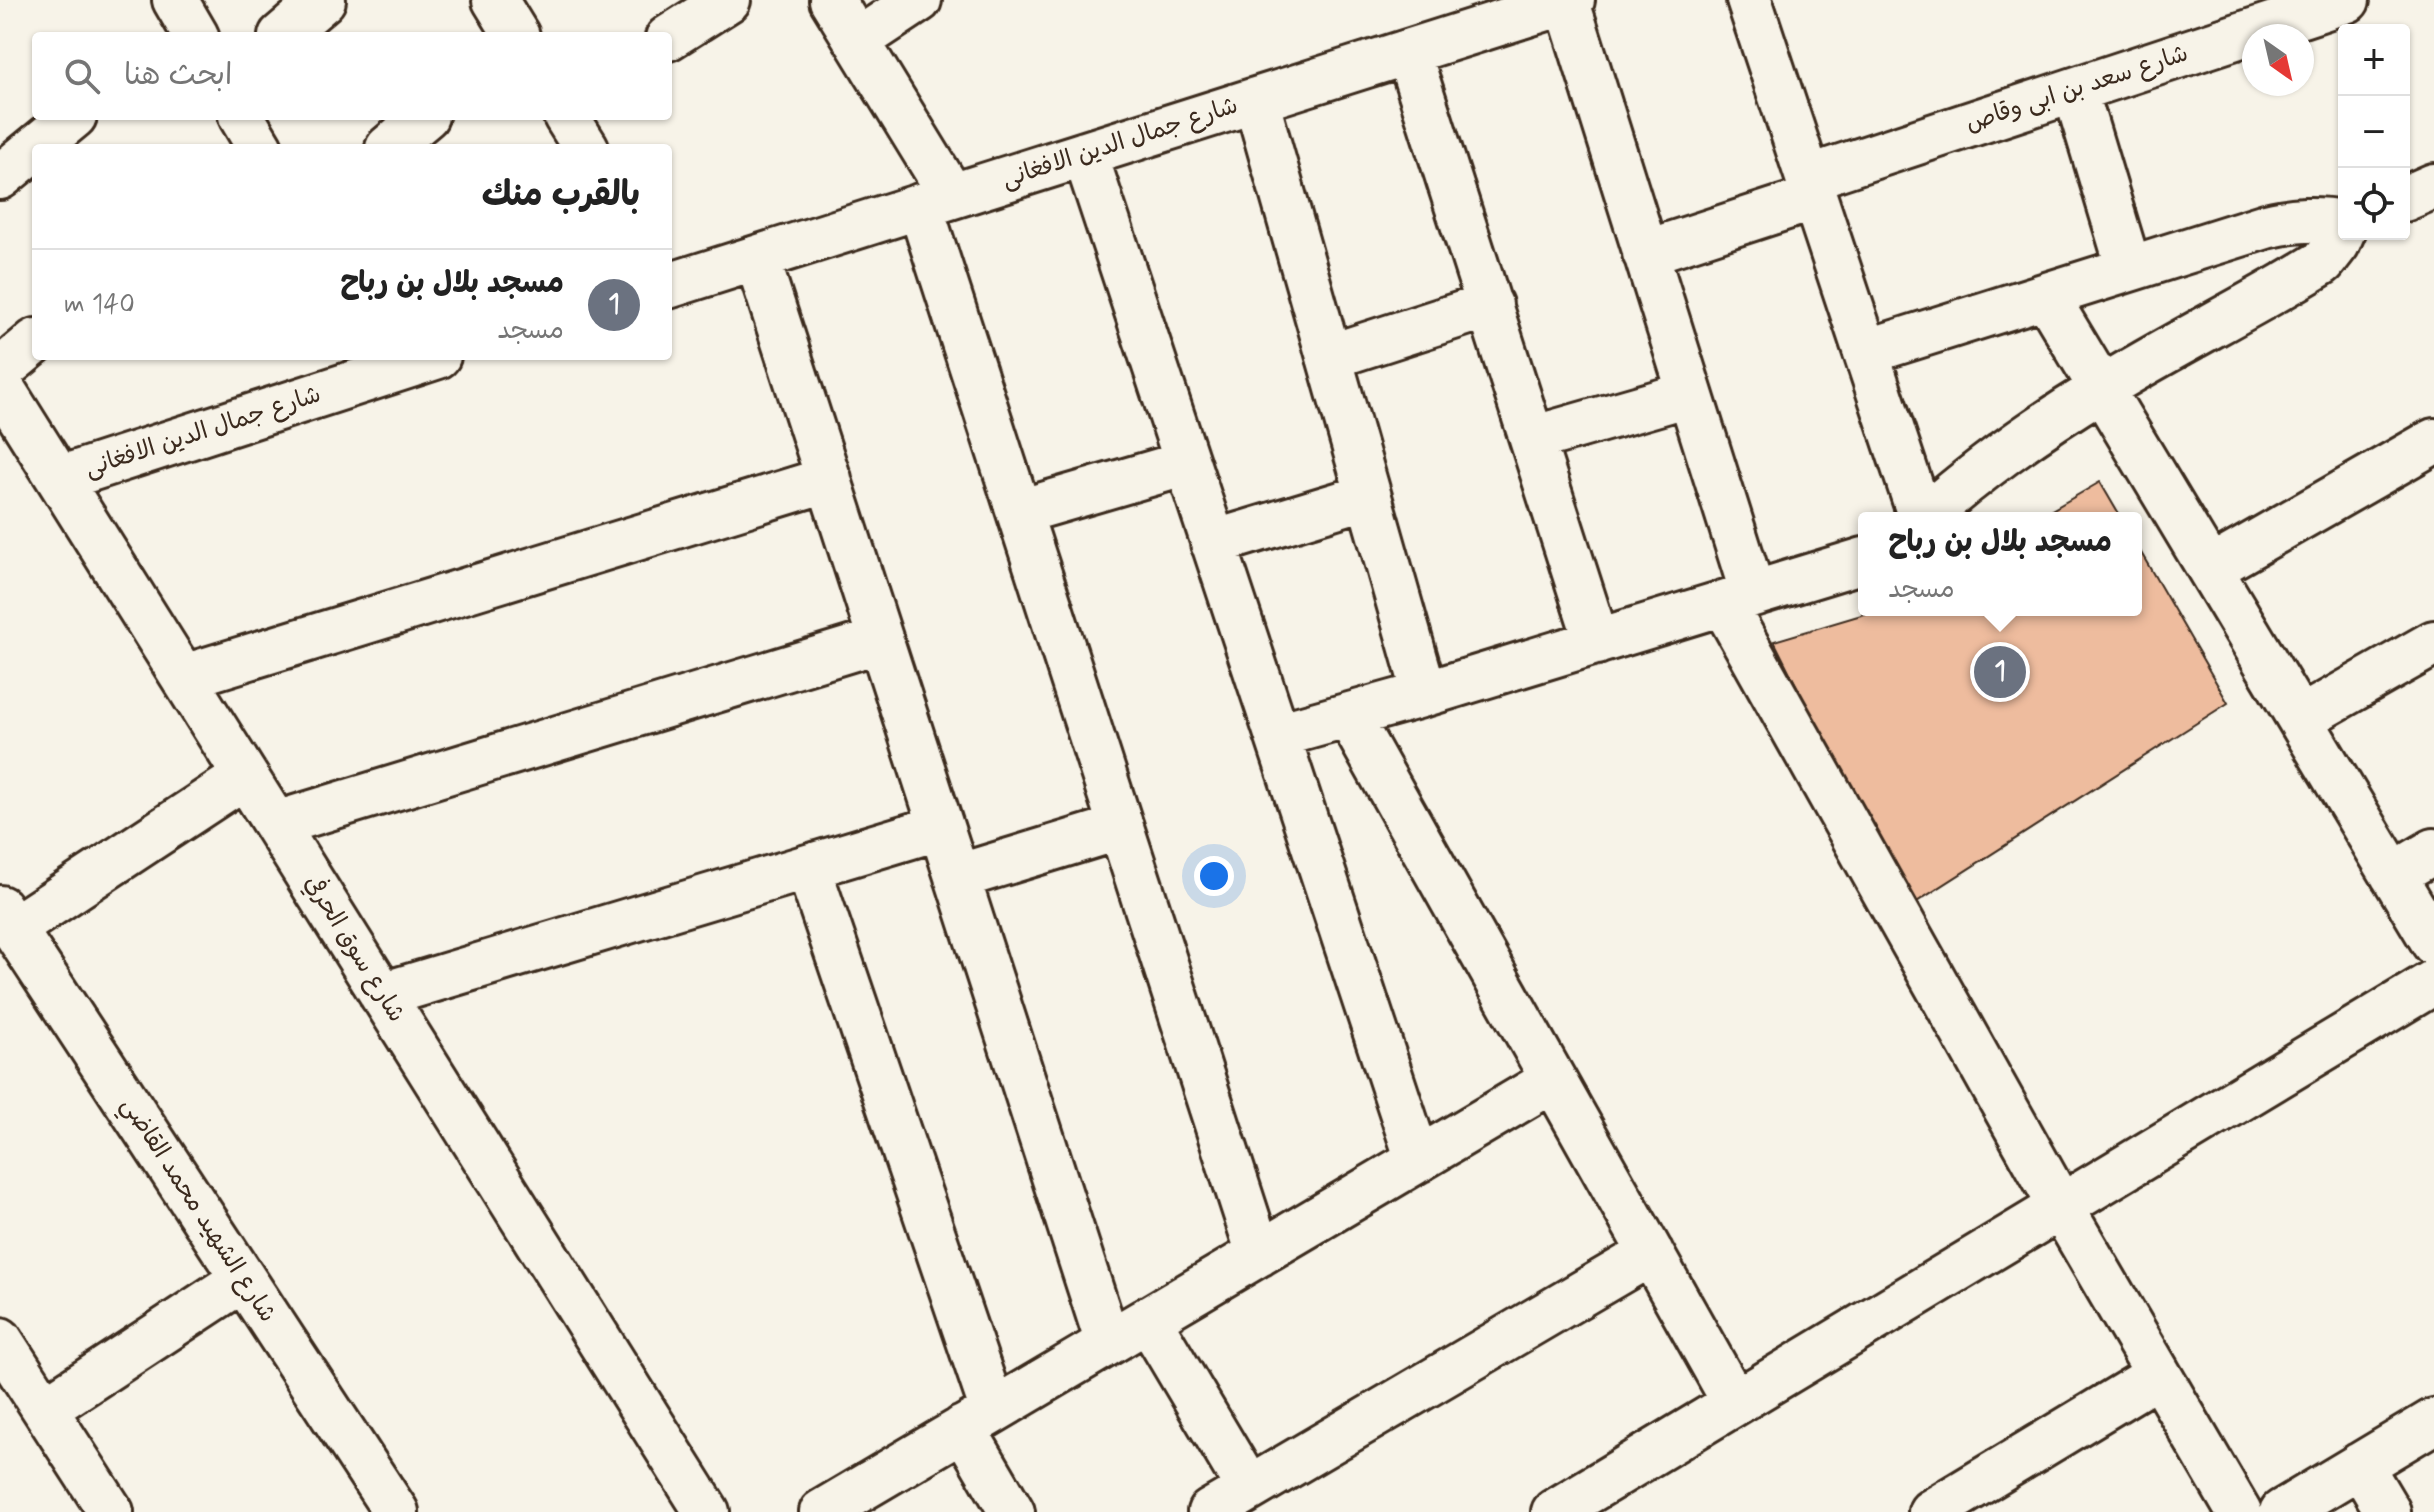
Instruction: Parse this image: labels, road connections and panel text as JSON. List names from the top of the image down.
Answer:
{
  "streets": {
    "street": [
      "شارع سعد بن ابى وقاص",
      "شارع جمال الدين الافغانى",
      "شارع سوق الحرفي",
      "شارع الشهيد محمد القاضي"
    ]
  },
  "crossings": [
    ["شارع جمال الدين الافغانى", "شارع سوق الحرفي"]
  ],
  "north": "bottom right",
  "page": {
    "map_buttons": ["+", "−"],
    "search": "ابحث هنا",
    "heading": "بالقرب منك",
    "list": [
      {
        "mark": "1",
        "name": "مسجد بلال بن رباح",
        "note": "مسجد",
        "value": "140 m"
      }
    ],
    "popup": ["مسجد بلال بن رباح", "مسجد"],
    "pins": "1"
  }
}
